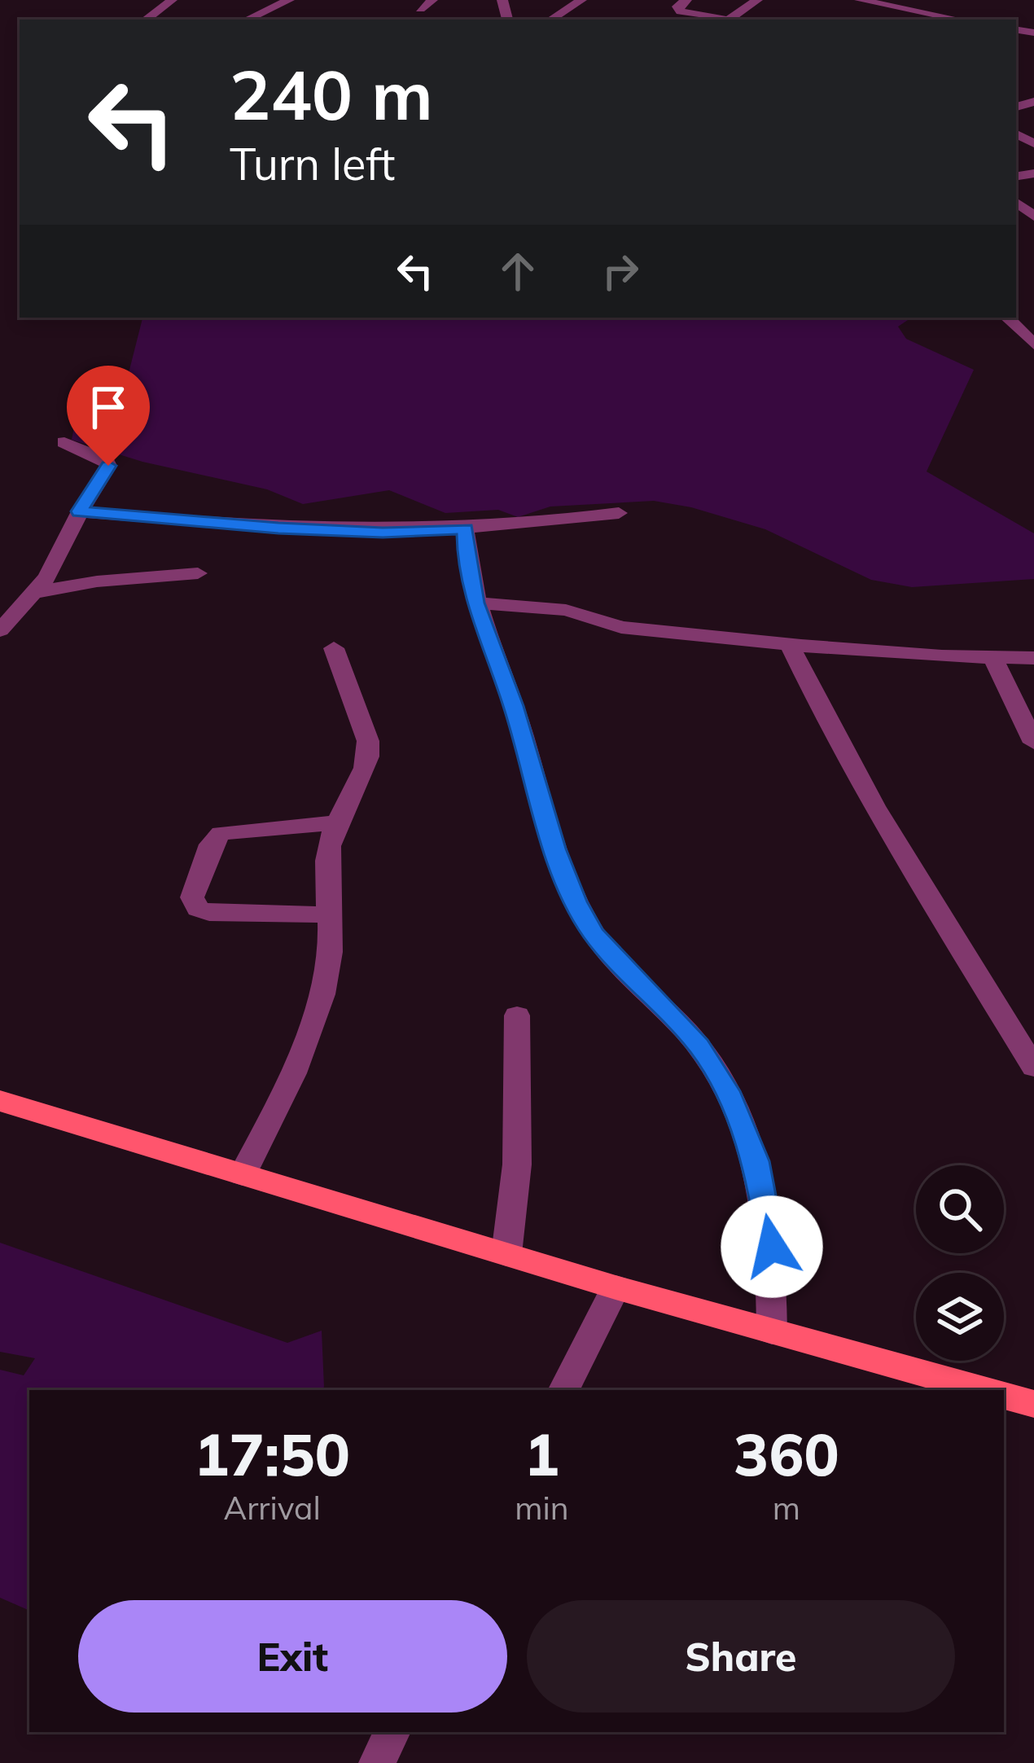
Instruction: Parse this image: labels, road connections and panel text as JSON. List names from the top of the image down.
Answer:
{
  "page": {
    "turn": ["240 m", "Turn left"],
    "eta": [
      "17:50",
      "Arrival",
      "1",
      "min",
      "360",
      "m"
    ],
    "buttons": ["Exit", "Share"]
  }
}
